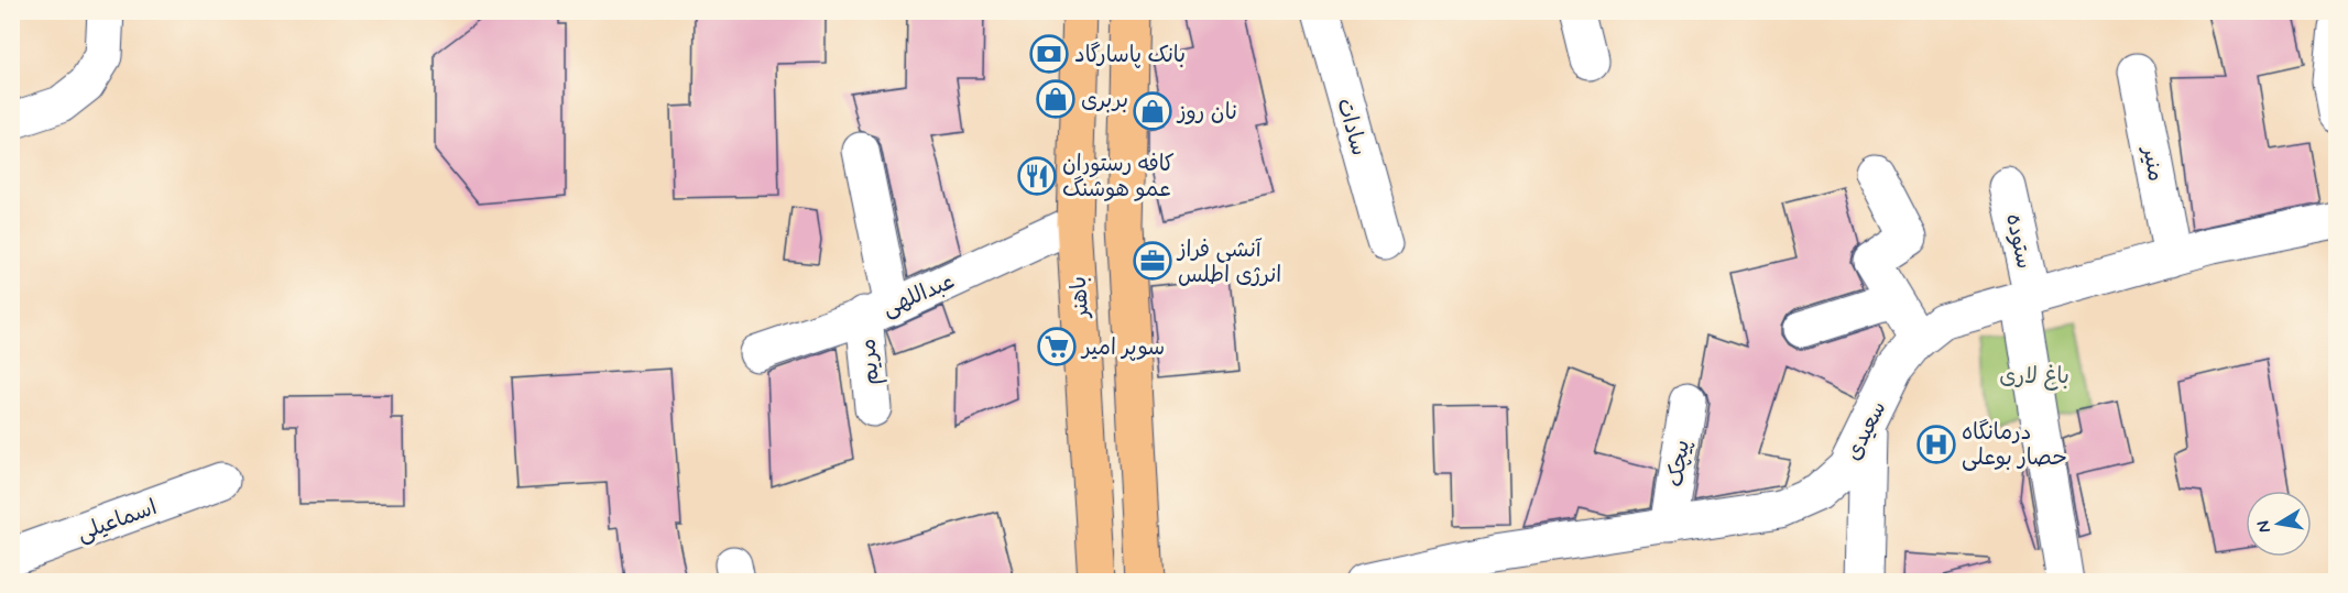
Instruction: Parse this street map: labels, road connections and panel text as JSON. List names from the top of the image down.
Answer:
{
  "streets": {
    "main road": ["باهنر"],
    "street": [
      "سادات",
      "منیر",
      "ستوده",
      "عبداللهی",
      "مریم",
      "سعیدی",
      "پیچک",
      "اسماعیلی"
    ]
  },
  "crossings": [
    ["منیر", "سعیدی"],
    ["ستوده", "سعیدی"],
    ["عبداللهی", "باهنر"],
    ["عبداللهی", "مریم"],
    ["سعیدی", "پیچک"]
  ],
  "parks": ["باغ لاری"],
  "places": {
    "bank": ["بانک پاسارگاد"],
    "shop": ["بربری", "نان روز"],
    "restaurant": ["کافه رستوران عمو هوشنگ"],
    "office": ["آنشی فراز انرژی اطلس"],
    "supermarket": ["سوپر امیر"],
    "hospital": ["درمانگاه حصار بوعلی"]
  },
  "north": "left"
}
